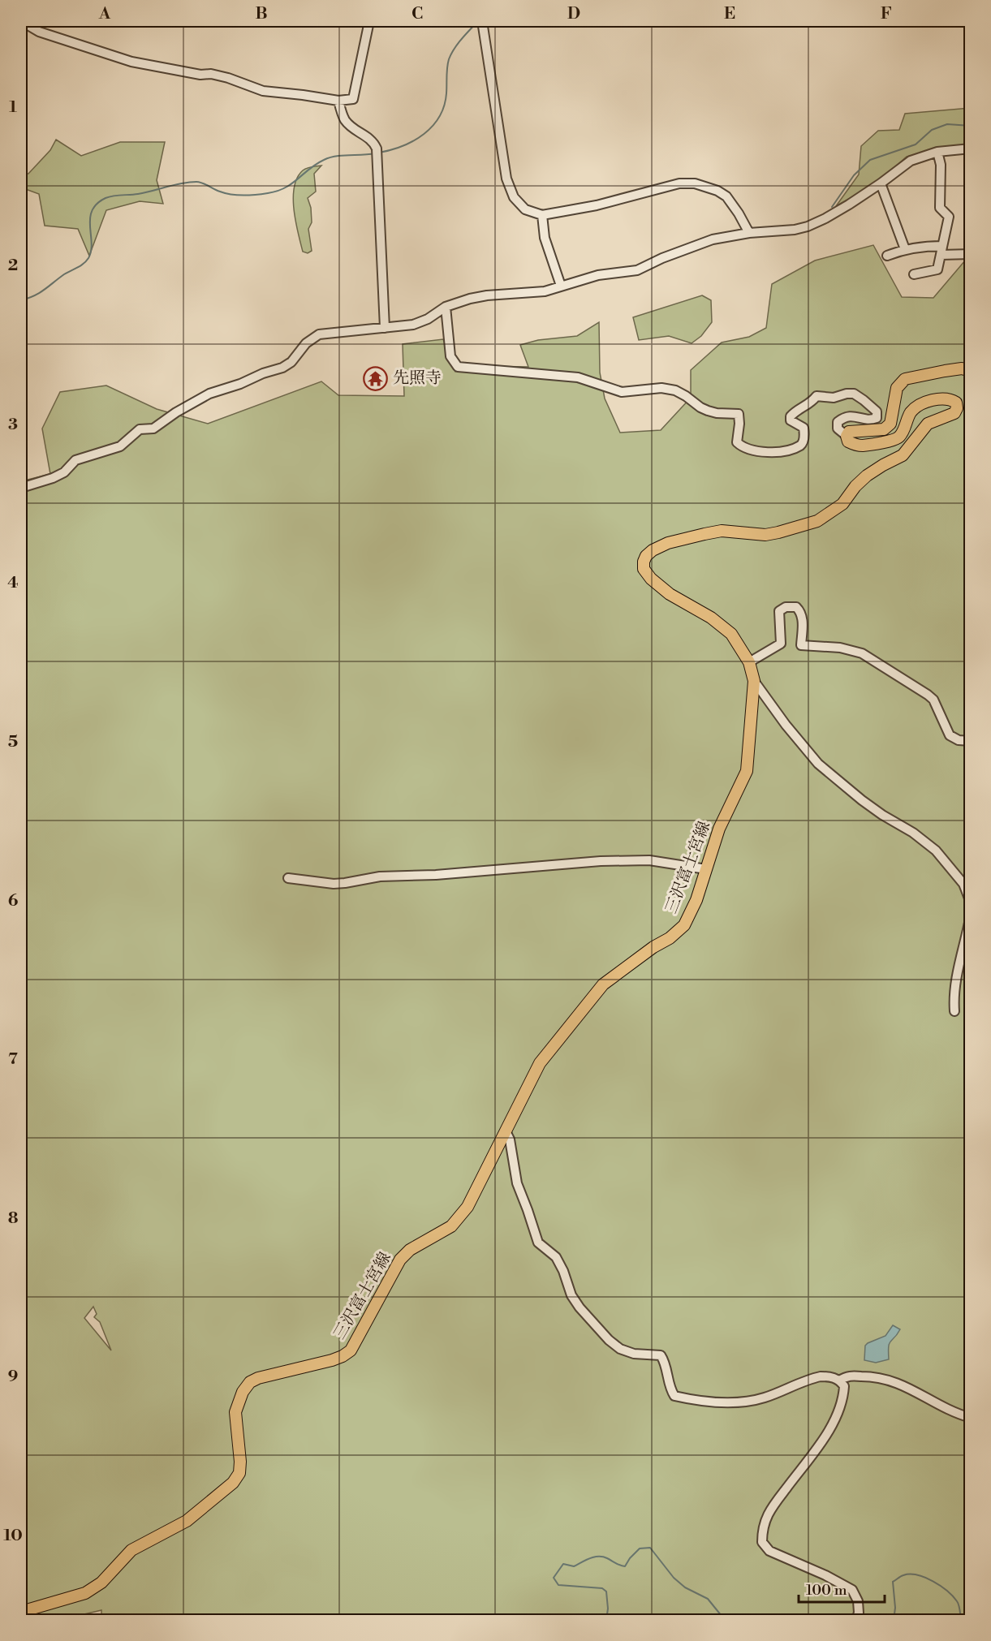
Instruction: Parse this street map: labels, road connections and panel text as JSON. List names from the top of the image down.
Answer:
{
  "streets": {
    "main road": ["三沢富士宮線"]
  },
  "places": {
    "temple": ["先照寺"]
  },
  "scale_bar": "100 m",
  "grid": {
    "columns": [
      "A",
      "B",
      "C",
      "D",
      "E",
      "F"
    ],
    "rows": [
      "1",
      "2",
      "3",
      "4",
      "5",
      "6",
      "7",
      "8",
      "9",
      "10"
    ]
  }
}
